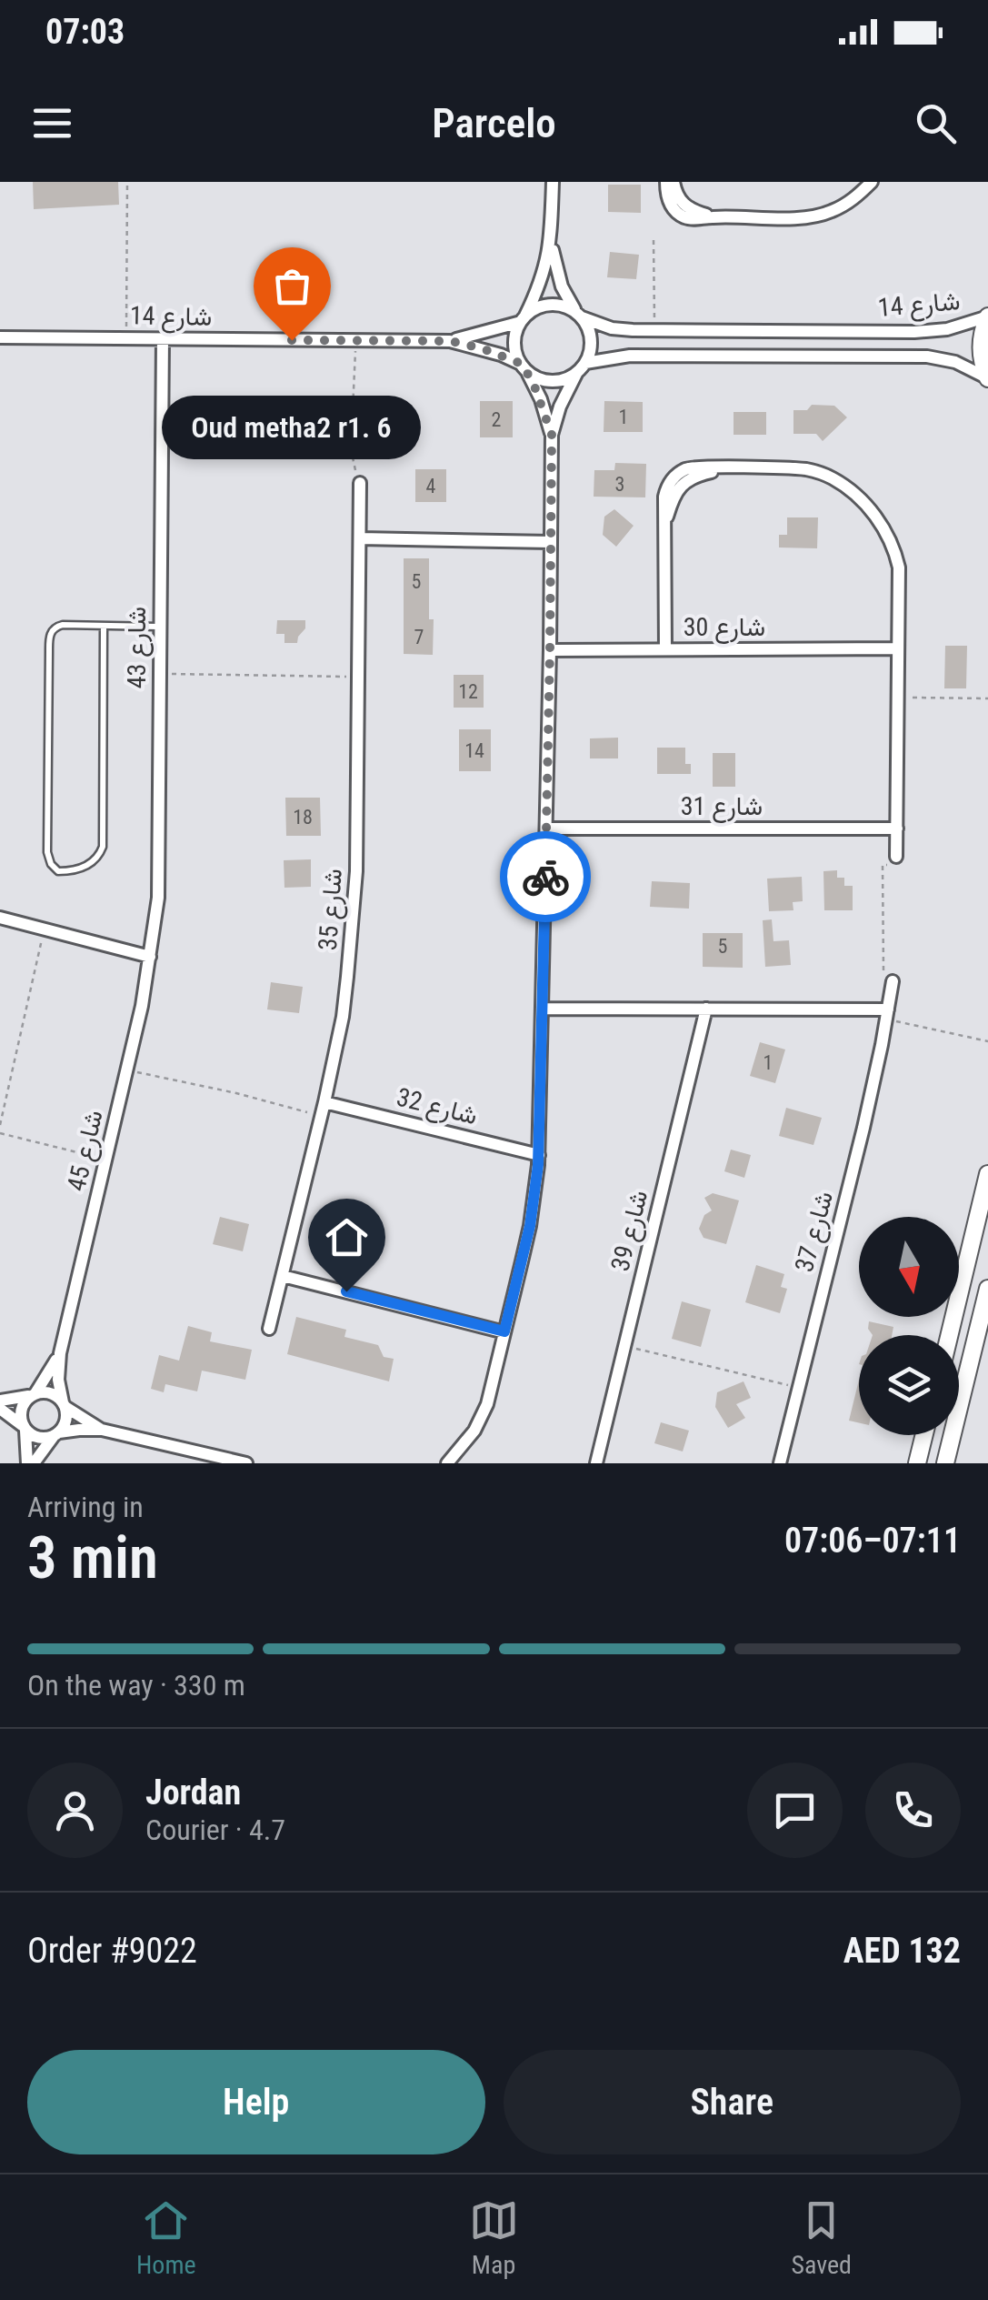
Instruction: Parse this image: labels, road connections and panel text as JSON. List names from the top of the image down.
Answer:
{
  "streets": {
    "street": [
      "شارع 14",
      "شارع 30",
      "شارع 43",
      "شارع 31",
      "شارع 35",
      "شارع 32",
      "شارع 45",
      "شارع 39",
      "شارع 37"
    ]
  },
  "crossings": [
    ["شارع 14", "شارع 43"],
    ["شارع 43", "شارع 45"],
    ["شارع 35", "شارع 32"]
  ],
  "places": ["Oud metha2 r1. 6"],
  "house_numbers": [
    "1",
    "2",
    "3",
    "4",
    "5",
    "7",
    "12",
    "14",
    "18",
    "5",
    "1"
  ],
  "north": "bottom",
  "page": {
    "status": "07:03",
    "header": "Parcelo",
    "bubble": "Oud metha2 r1. 6",
    "heading": ["3 min", "Arriving in", "07:06–07:11"],
    "panel": [
      "Jordan",
      "Courier · 4.7",
      "Order #9022",
      "AED 132"
    ],
    "bar": "On the way · 330 m",
    "buttons": ["Help", "Share"],
    "tabs": ["Home", "Map", "Saved"]
  }
}
